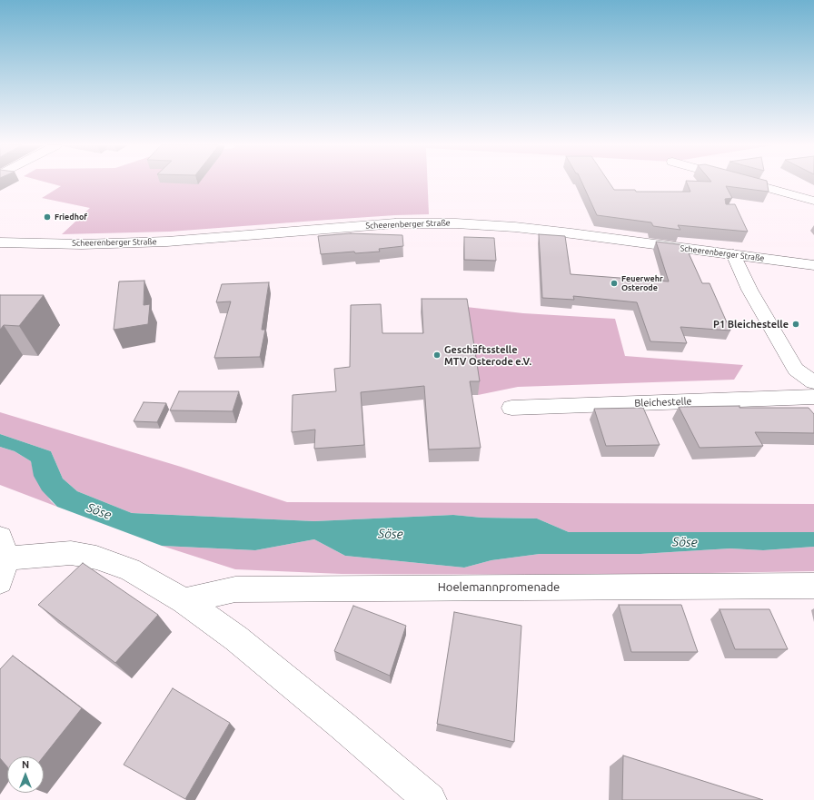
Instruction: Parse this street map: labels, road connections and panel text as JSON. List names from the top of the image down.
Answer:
{
  "streets": {
    "street": ["Scheerenberger Straße", "Bleichestelle", "Hoelemannpromenade"]
  },
  "water": ["Söse"],
  "places": [
    "Friedhof",
    "Feuerwehr Osterode",
    "P1 Bleichestelle",
    "Geschäftsstelle MTV Osterode e.V."
  ],
  "north": "top"
}
